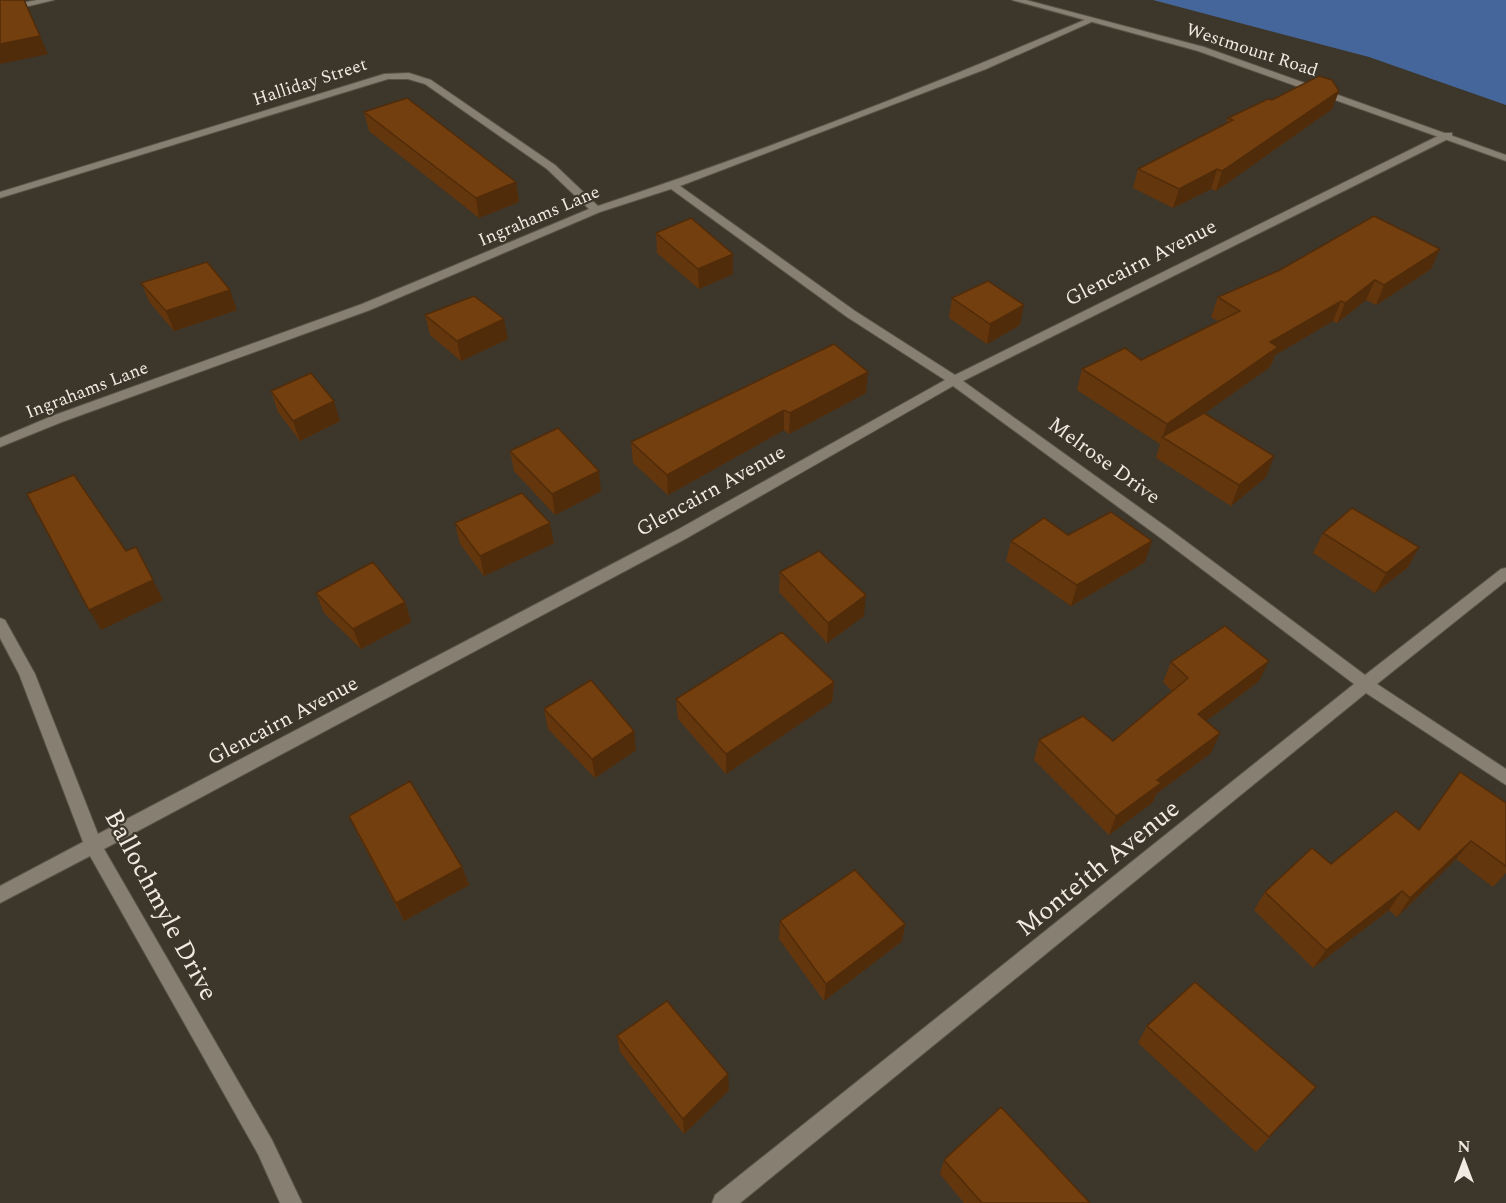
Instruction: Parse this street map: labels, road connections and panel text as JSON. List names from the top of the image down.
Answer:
{
  "streets": {
    "street": [
      "Westmount Road",
      "Halliday Street",
      "Ingrahams Lane",
      "Glencairn Avenue",
      "Melrose Drive",
      "Monteith Avenue",
      "Ballochmyle Drive"
    ]
  },
  "crossings": [
    ["Westmount Road", "Ingrahams Lane"],
    ["Westmount Road", "Glencairn Avenue"],
    ["Halliday Street", "Ingrahams Lane"],
    ["Ingrahams Lane", "Melrose Drive"],
    ["Glencairn Avenue", "Melrose Drive"],
    ["Glencairn Avenue", "Ballochmyle Drive"],
    ["Melrose Drive", "Monteith Avenue"]
  ],
  "north": "top"
}
